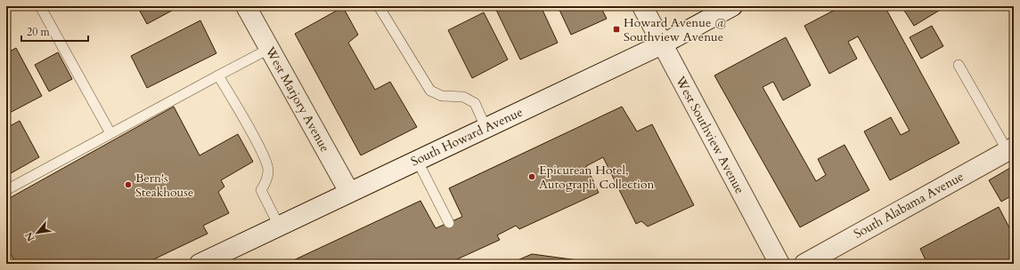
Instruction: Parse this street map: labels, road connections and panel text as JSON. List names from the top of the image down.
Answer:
{
  "streets": {
    "street": [
      "West Marjory Avenue",
      "West Southview Avenue",
      "South Howard Avenue",
      "South Alabama Avenue"
    ]
  },
  "crossings": [
    ["West Marjory Avenue", "South Howard Avenue"],
    ["West Southview Avenue", "South Howard Avenue"]
  ],
  "places": {
    "transit": ["Howard Avenue @ Southview Avenue"],
    "other": ["Epicurean Hotel, Autograph Collection", "Bern's Steakhouse"]
  },
  "scale_bar": "20 m",
  "north": "bottom left"
}
